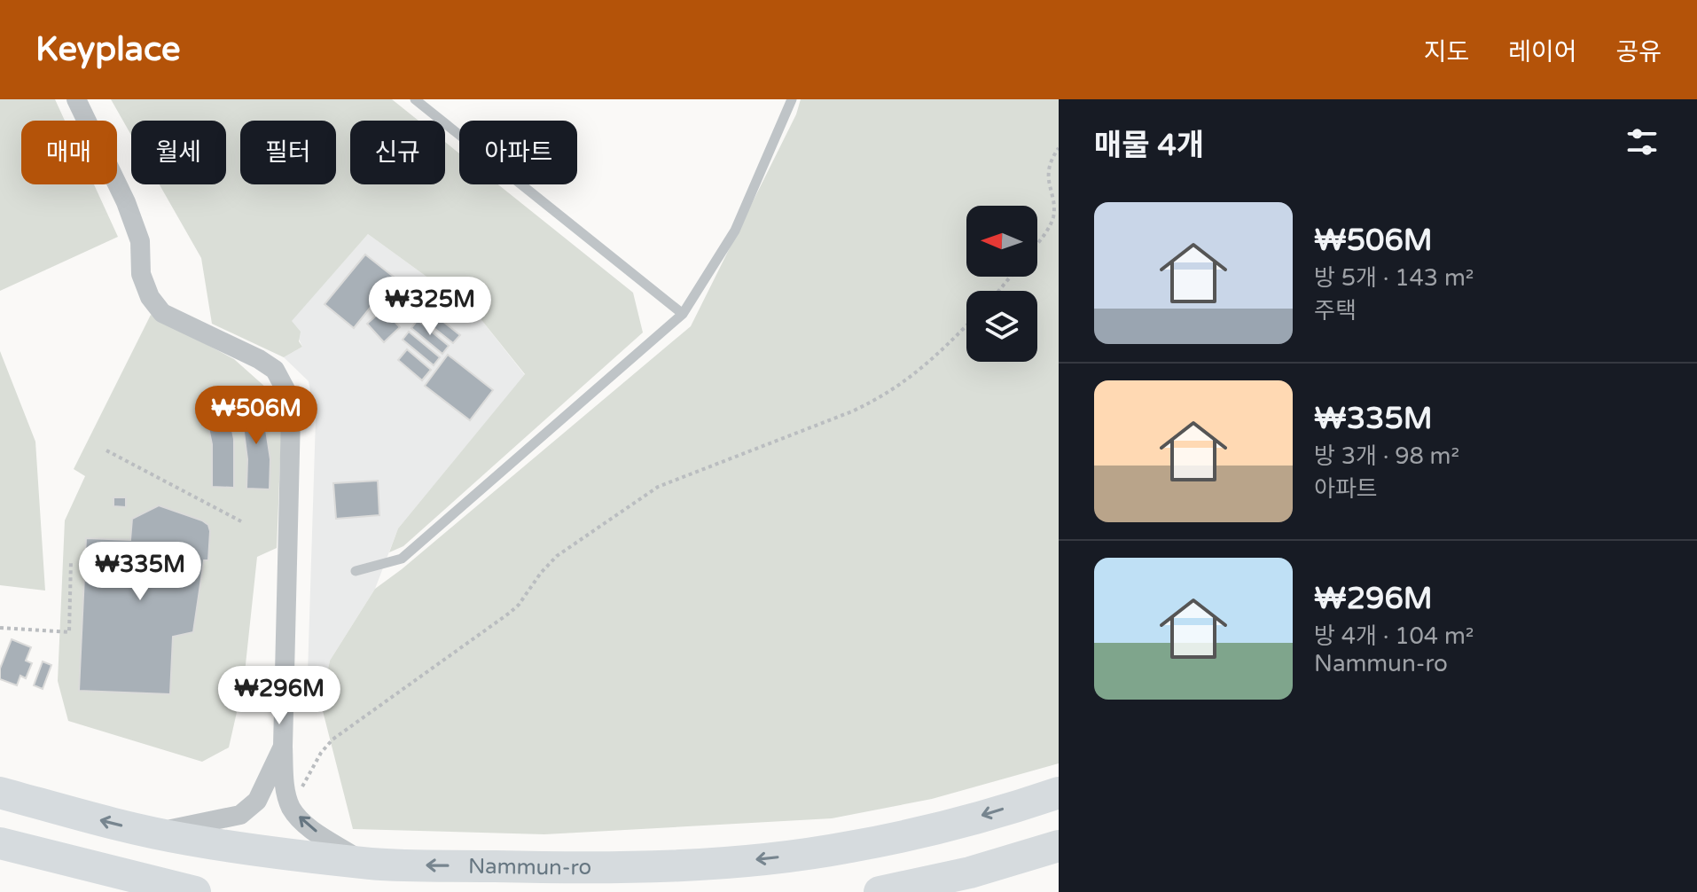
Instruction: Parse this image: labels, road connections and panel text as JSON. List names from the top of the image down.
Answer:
{
  "streets": {
    "main road": ["Nammun-ro"]
  },
  "north": "left",
  "page": {
    "header": "Keyplace",
    "nav": ["지도", "레이어", "공유"],
    "heading": "매물 4개",
    "chip": [
      "매매",
      "월세",
      "필터",
      "신규",
      "아파트"
    ],
    "list": [
      {
        "name": "₩506M",
        "note": "방 5개 · 143 m² · 주택"
      },
      {
        "name": "₩335M",
        "note": "방 3개 · 98 m² · 아파트"
      },
      {
        "name": "₩296M",
        "note": "방 4개 · 104 m² · Nammun-ro"
      }
    ],
    "price": [
      "₩325M",
      "₩506M",
      "₩335M",
      "₩296M"
    ]
  }
}
